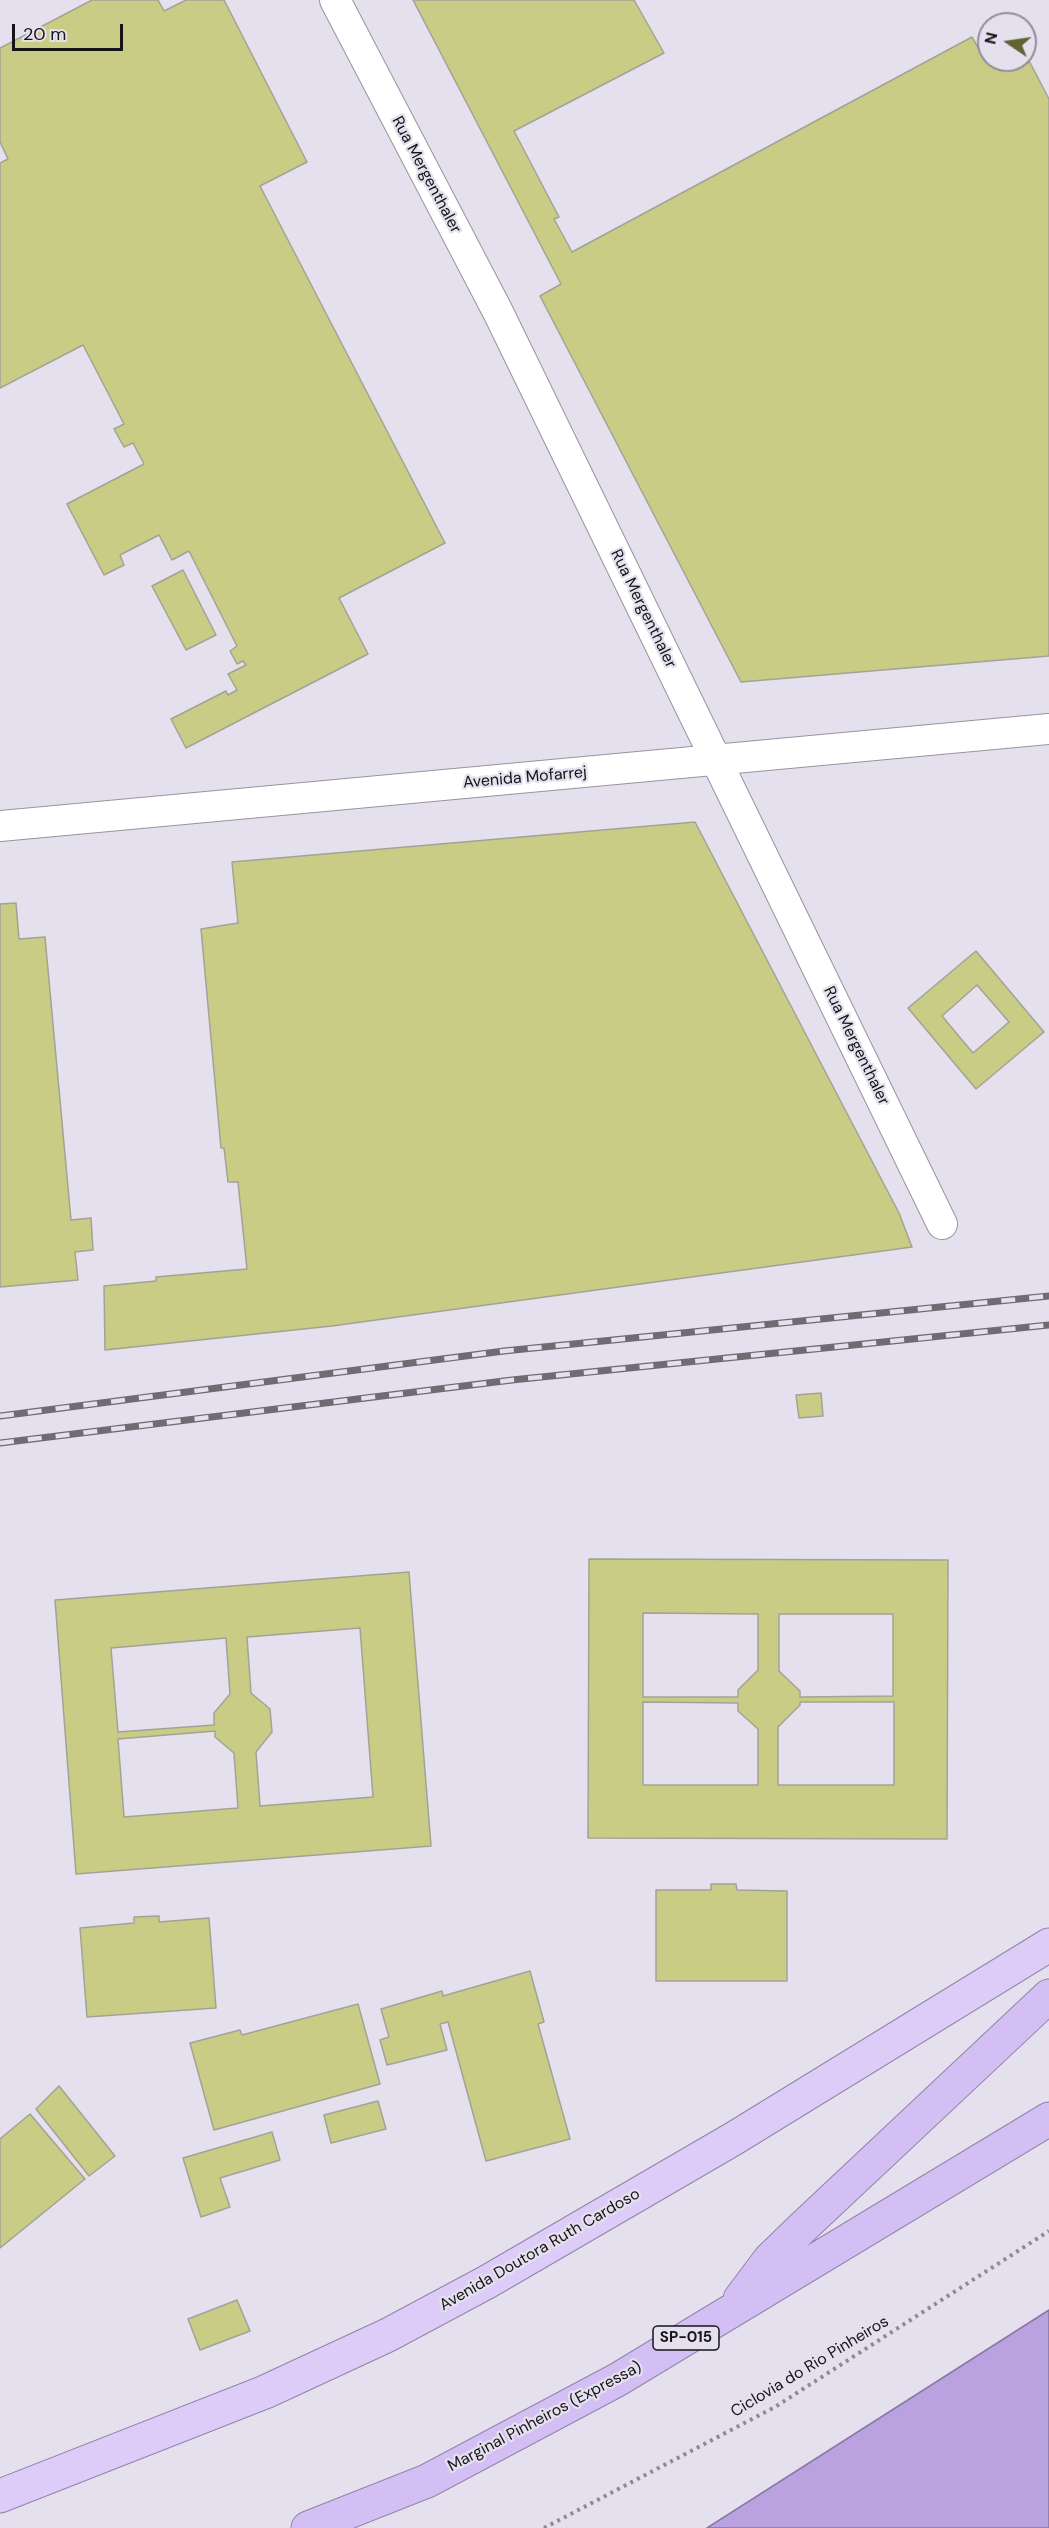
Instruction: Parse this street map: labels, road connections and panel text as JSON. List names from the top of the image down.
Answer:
{
  "streets": {
    "highway": ["Avenida Doutora Ruth Cardoso", "SP-015", "Marginal Pinheiros (Expressa)"],
    "street": ["Rua Mergenthaler", "Avenida Mofarrej"],
    "path": ["Ciclovia do Rio Pinheiros"]
  },
  "crossings": [
    ["Rua Mergenthaler", "Avenida Mofarrej"]
  ],
  "scale_bar": "20 m",
  "north": "left"
}
